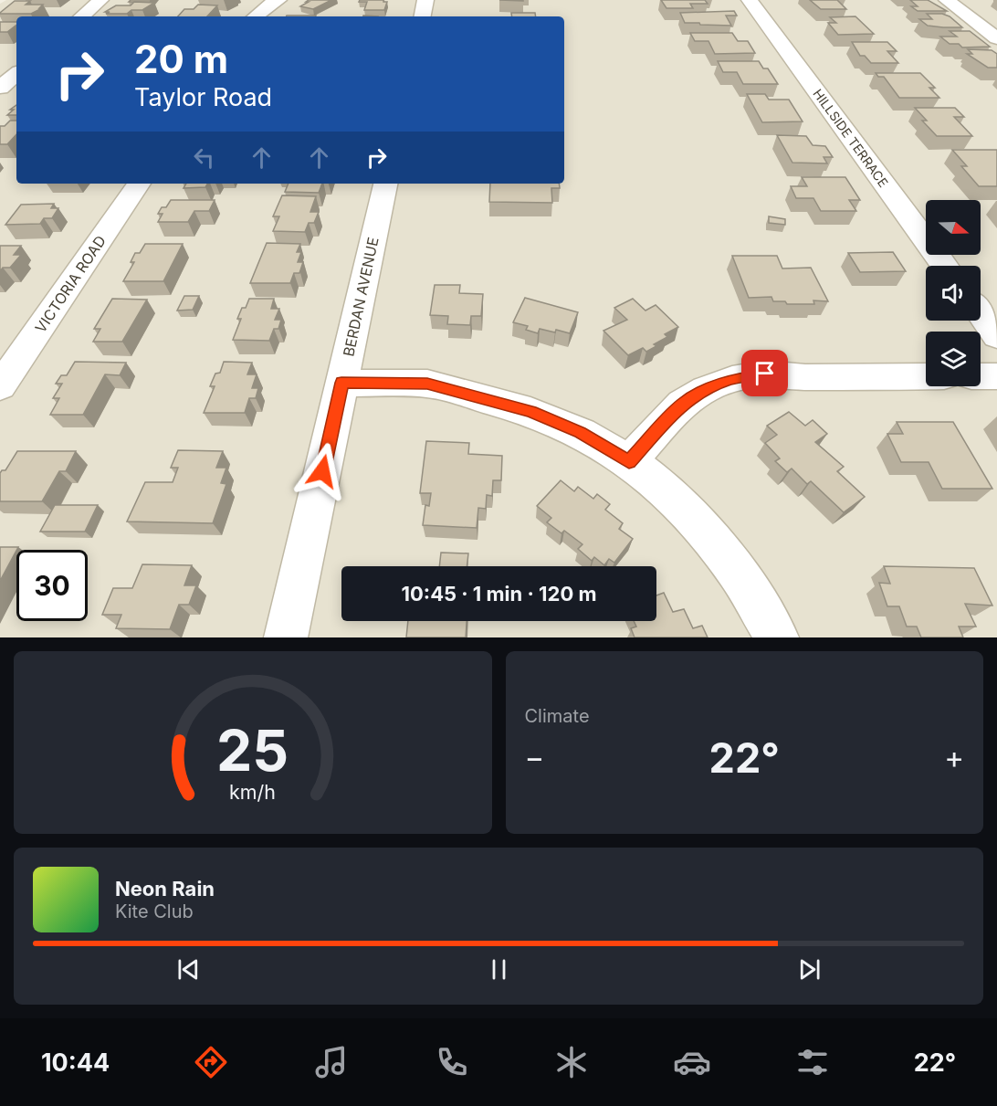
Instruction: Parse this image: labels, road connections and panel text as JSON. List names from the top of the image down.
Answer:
{
  "streets": {
    "street": ["HILLSIDE TERRACE", "VICTORIA ROAD", "BERDAN AVENUE"]
  },
  "north": "right",
  "page": {
    "turn": ["20 m", "Taylor Road"],
    "limit": "30",
    "trip": "10:45 · 1 min · 120 m",
    "tile": "Climate",
    "heat": ["−", "22°", "+"],
    "song": ["Neon Rain", "Kite Club"],
    "tabs": ["10:44", "22°"],
    "gauge": ["25", "km/h"]
  }
}
